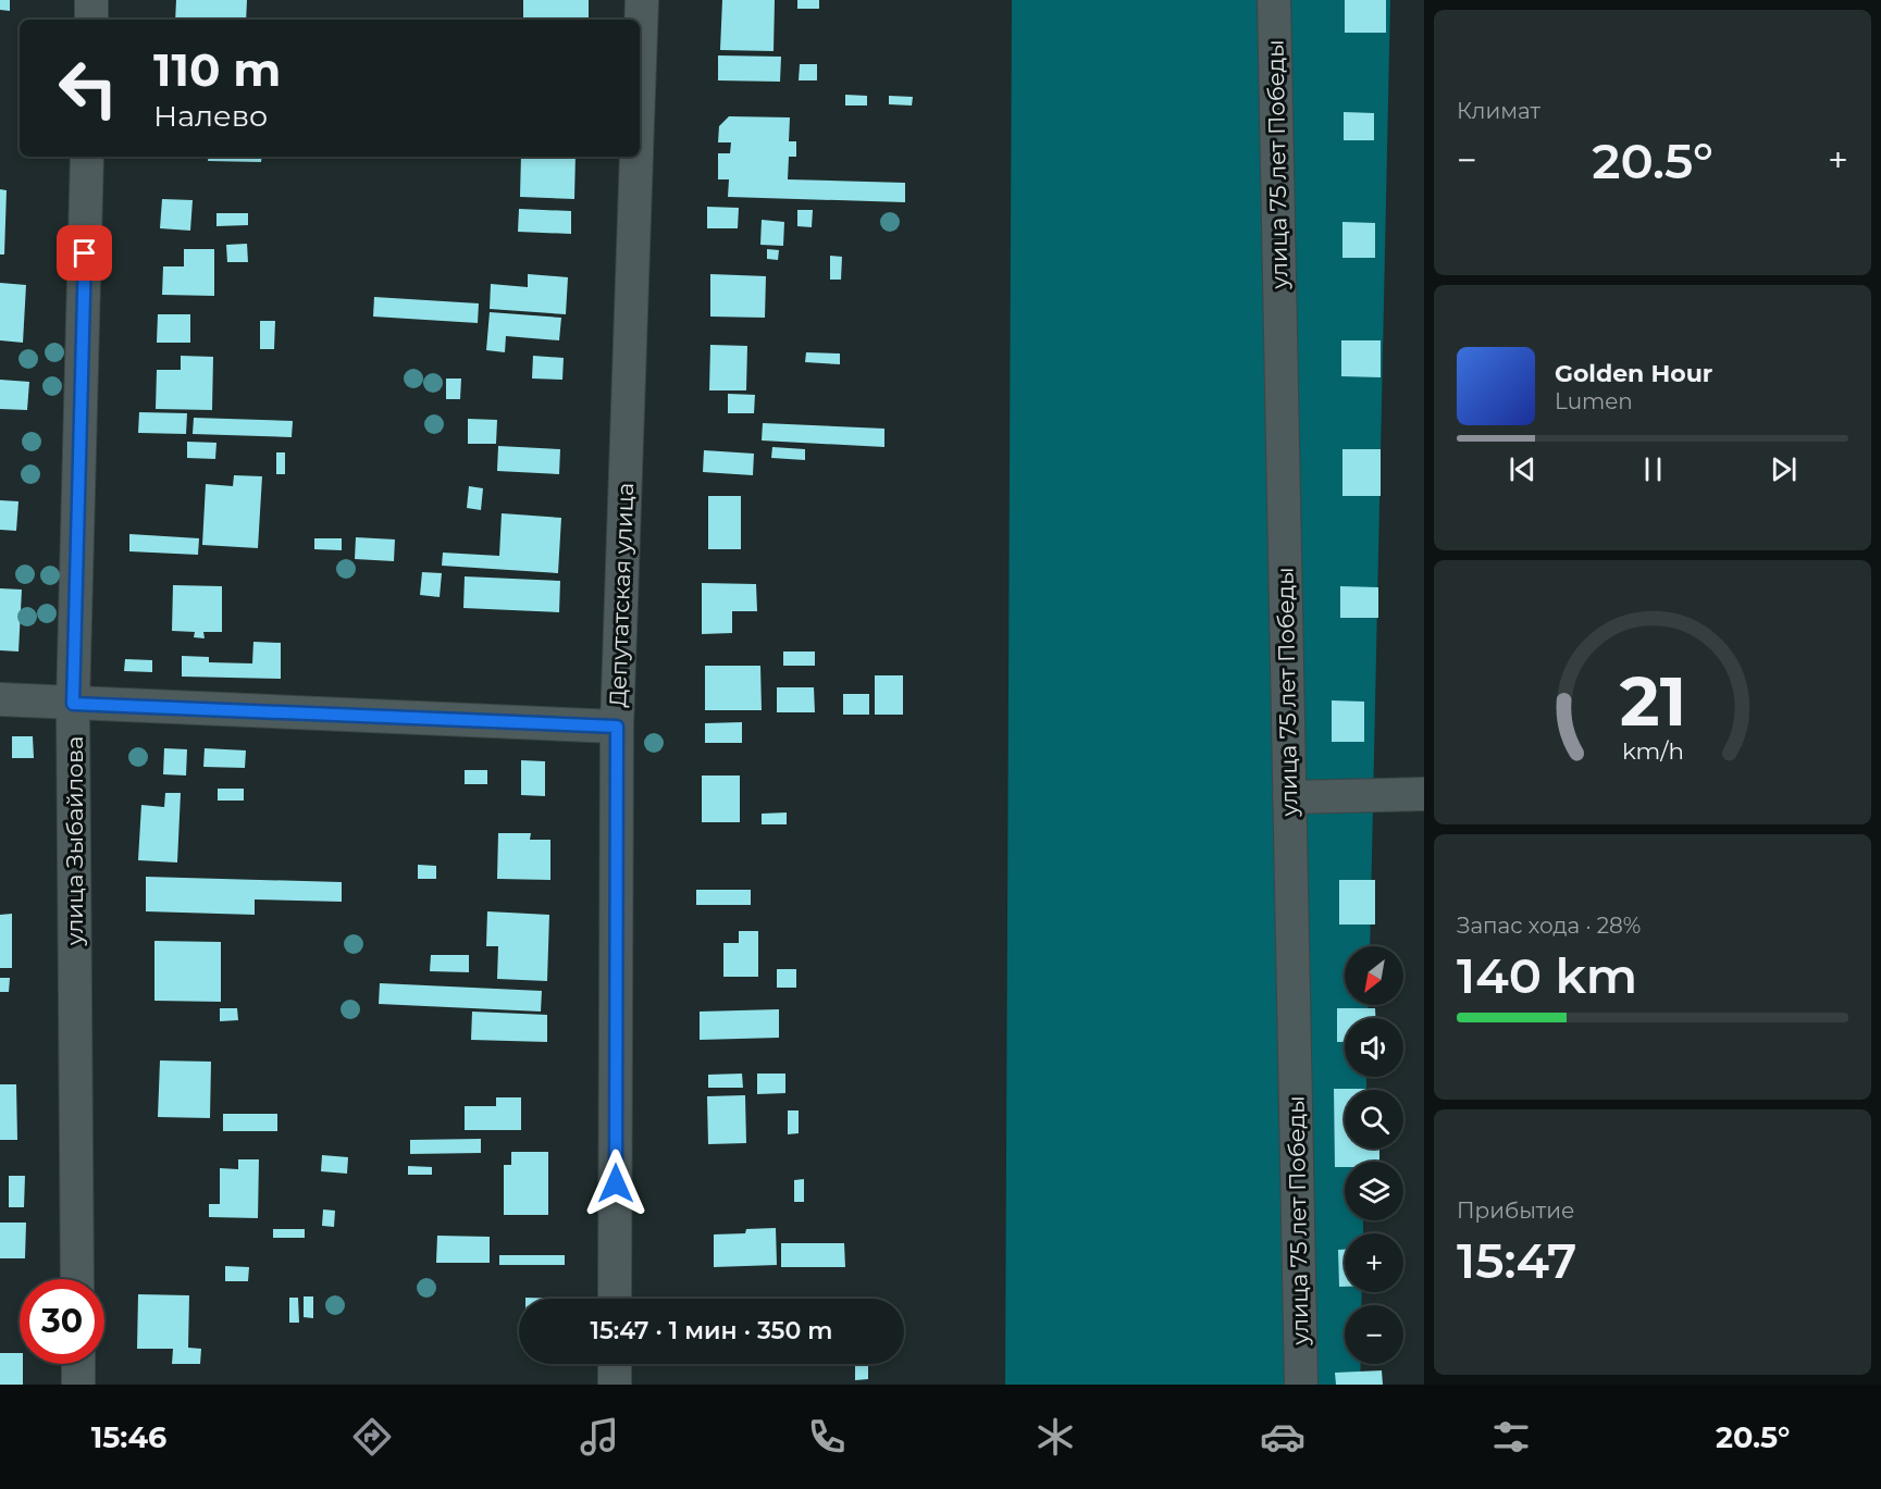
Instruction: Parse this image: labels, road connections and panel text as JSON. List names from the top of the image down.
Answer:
{
  "streets": {
    "street": ["улица 75 лет Победы", "Депутатская улица", "улица Зыбайлова"]
  },
  "north": "bottom left",
  "page": {
    "tile": [
      "Климат",
      ["Запас хода · 28%", "140 km"],
      ["Прибытие", "15:47"]
    ],
    "turn": ["110 m", "Налево"],
    "heat": ["−", "20.5°", "+"],
    "song": ["Golden Hour", "Lumen"],
    "map_buttons": ["+", "−"],
    "limit": "30",
    "trip": "15:47 · 1 мин · 350 m",
    "tabs": ["15:46", "20.5°"],
    "gauge": ["21", "km/h"]
  }
}
